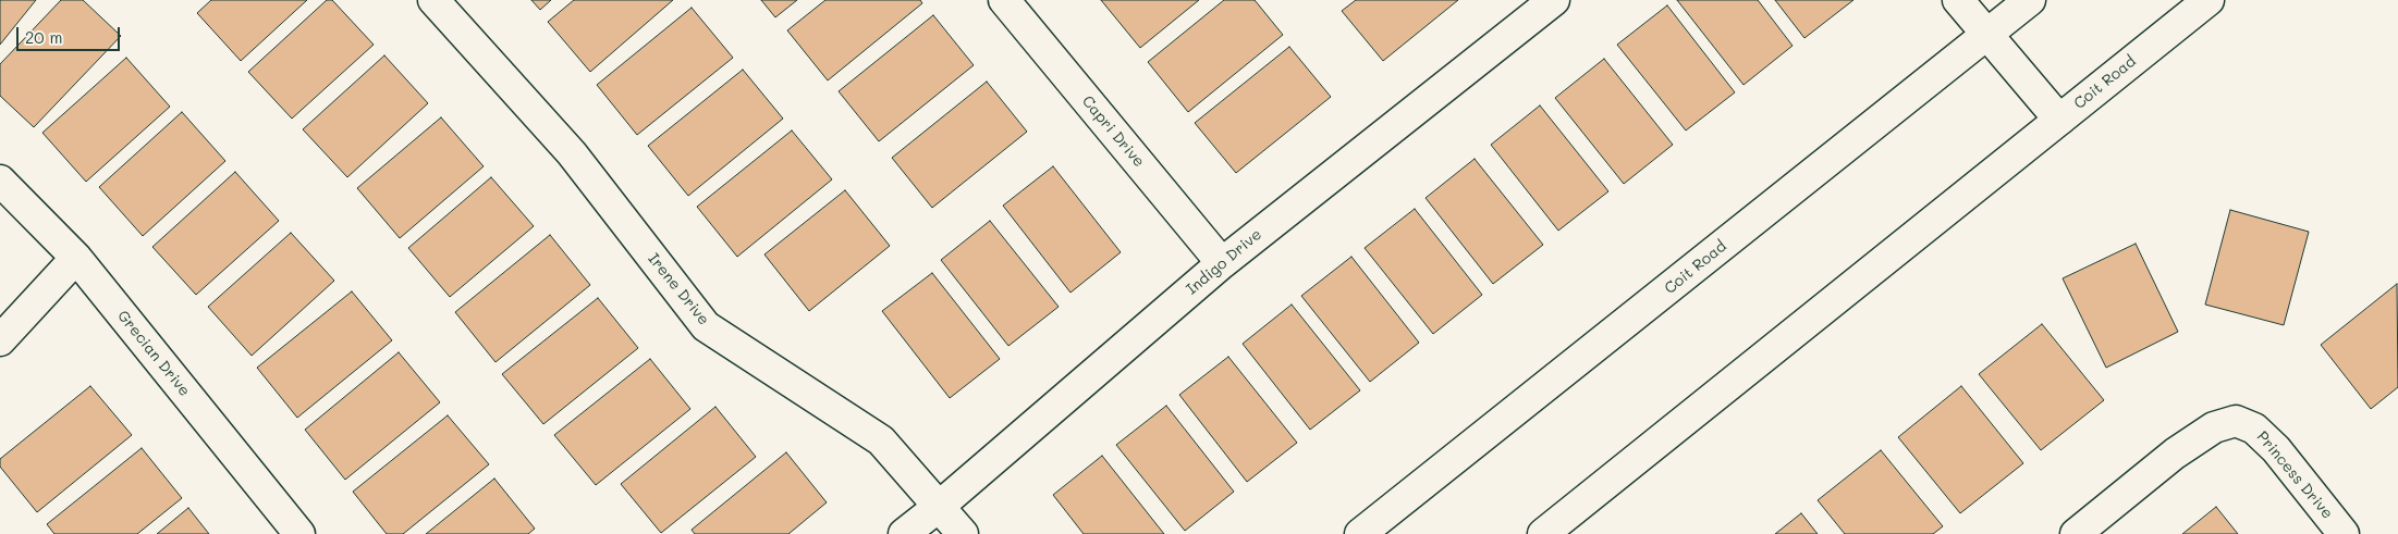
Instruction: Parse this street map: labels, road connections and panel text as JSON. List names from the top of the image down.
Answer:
{
  "streets": {
    "street": [
      "Coit Road",
      "Capri Drive",
      "Indigo Drive",
      "Irene Drive",
      "Grecian Drive",
      "Princess Drive"
    ]
  },
  "crossings": [
    ["Capri Drive", "Indigo Drive"],
    ["Indigo Drive", "Irene Drive"]
  ],
  "scale_bar": "20 m"
}
